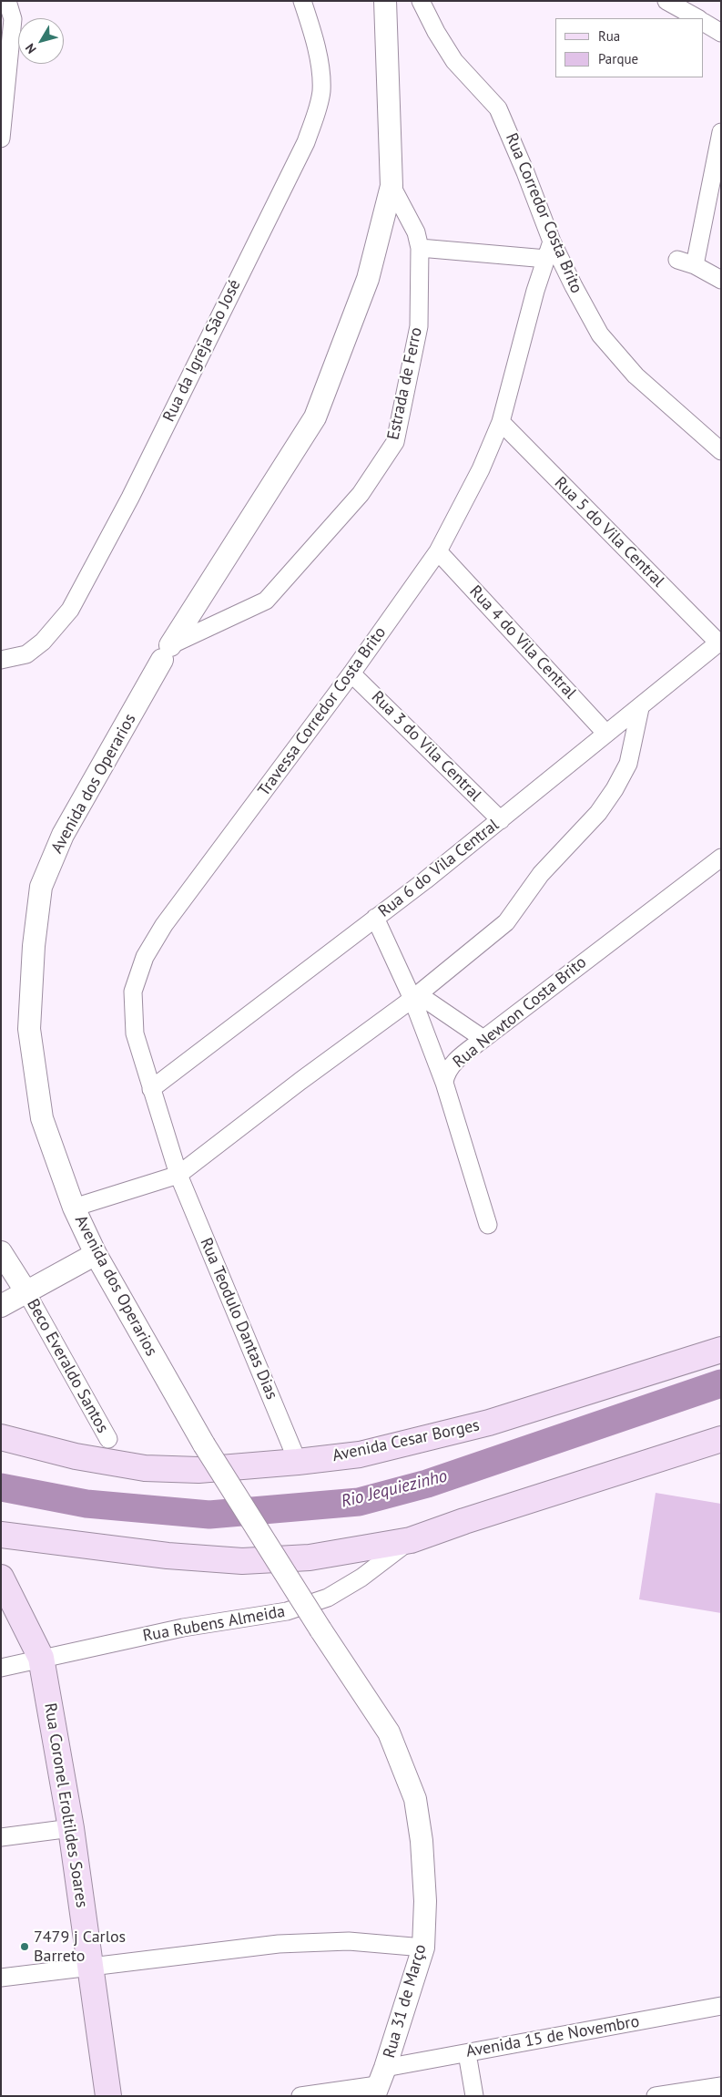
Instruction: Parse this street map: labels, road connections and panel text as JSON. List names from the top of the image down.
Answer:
{
  "streets": {
    "main road": ["Avenida Cesar Borges", "Rua Coronel Eroltildes Soares"],
    "street": [
      "Rua Corredor Costa Brito",
      "Rua da Igreja São José",
      "Estrada de Ferro",
      "Rua 5 do Vila Central",
      "Rua 4 do Vila Central",
      "Travessa Corredor Costa Brito",
      "Rua 3 do Vila Central",
      "Avenida dos Operarios",
      "Rua 6 do Vila Central",
      "Rua Newton Costa Brito",
      "Rua Teodulo Dantas Dias",
      "Beco Everaldo Santos",
      "Rua Rubens Almeida",
      "Rua 31 de Março",
      "Avenida 15 de Novembro"
    ]
  },
  "crossings": [
    ["Rua Corredor Costa Brito", "Travessa Corredor Costa Brito"],
    ["Estrada de Ferro", "Avenida dos Operarios"],
    ["Rua 5 do Vila Central", "Travessa Corredor Costa Brito"],
    ["Rua 5 do Vila Central", "Rua 6 do Vila Central"],
    ["Rua 4 do Vila Central", "Travessa Corredor Costa Brito"],
    ["Rua 4 do Vila Central", "Rua 6 do Vila Central"],
    ["Travessa Corredor Costa Brito", "Rua 3 do Vila Central"],
    ["Travessa Corredor Costa Brito", "Rua 6 do Vila Central"],
    ["Travessa Corredor Costa Brito", "Rua Teodulo Dantas Dias"],
    ["Rua 3 do Vila Central", "Rua 6 do Vila Central"],
    ["Avenida dos Operarios", "Rua 31 de Março"],
    ["Rua Teodulo Dantas Dias", "Avenida Cesar Borges"],
    ["Rua Rubens Almeida", "Rua Coronel Eroltildes Soares"],
    ["Rua 31 de Março", "Avenida 15 de Novembro"]
  ],
  "water": ["Rio Jequiezinho"],
  "places": ["7479 j Carlos Barreto"],
  "legend": ["Rua", "Parque"],
  "north": "bottom left"
}
